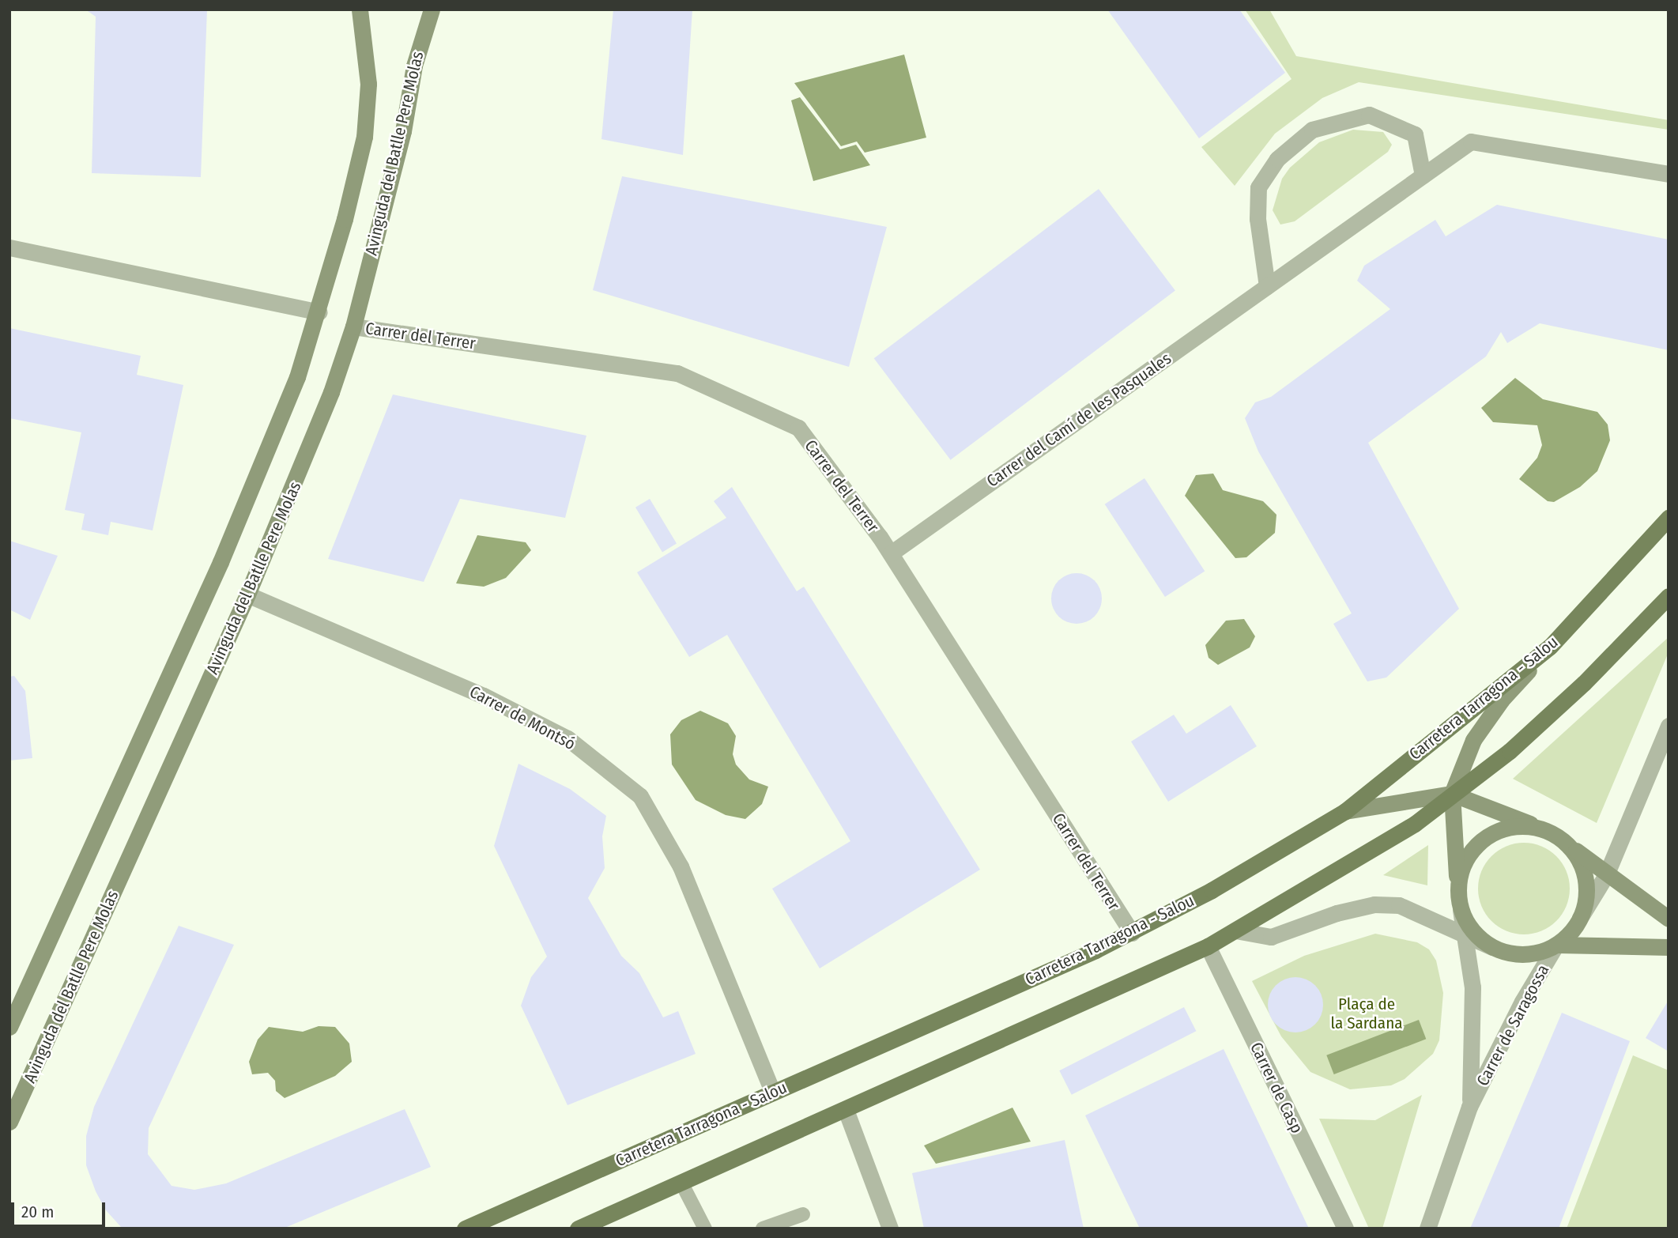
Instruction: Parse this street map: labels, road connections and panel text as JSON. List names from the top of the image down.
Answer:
{
  "streets": {
    "main road": ["Carretera Tarragona - Salou"],
    "street": [
      "Avinguda del Batlle Pere Molas",
      "Carrer del Terrer",
      "Carrer del Camí de les Pasquales",
      "Carrer de Montsó",
      "Carrer de Saragossa",
      "Carrer de Casp"
    ]
  },
  "crossings": [
    ["Avinguda del Batlle Pere Molas", "Carrer del Terrer"],
    ["Avinguda del Batlle Pere Molas", "Carrer de Montsó"],
    ["Carrer del Terrer", "Carrer del Camí de les Pasquales"],
    ["Carrer del Terrer", "Carretera Tarragona - Salou"],
    ["Carretera Tarragona - Salou", "Carrer de Montsó"]
  ],
  "parks": ["Plaça de la Sardana"],
  "scale_bar": "20 m"
}
